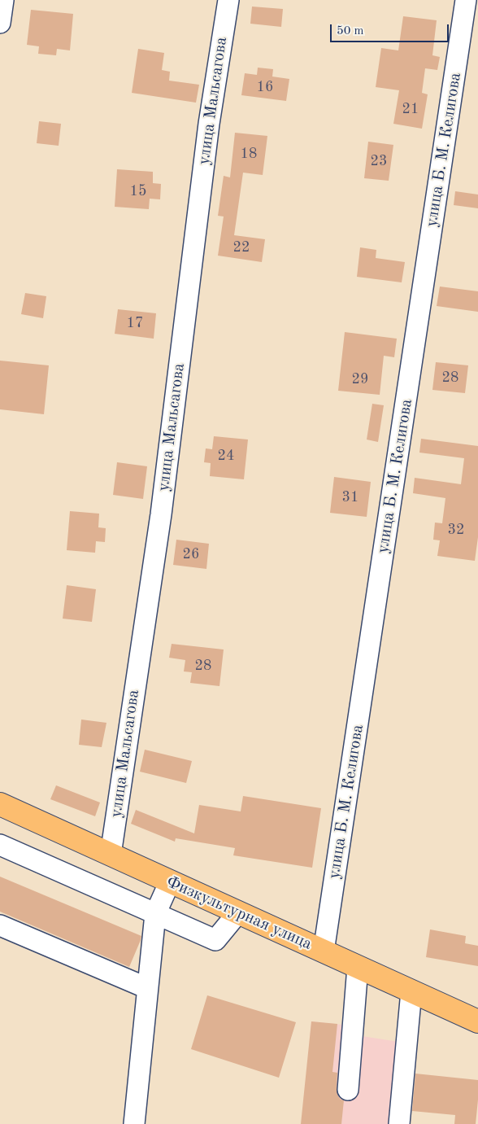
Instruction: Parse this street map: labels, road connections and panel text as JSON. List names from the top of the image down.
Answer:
{
  "streets": {
    "main road": ["Физкультурная улица"],
    "street": ["улица Мальсагова", "улица Б. М. Келигова"]
  },
  "crossings": [
    ["улица Мальсагова", "Физкультурная улица"],
    ["улица Б. М. Келигова", "Физкультурная улица"]
  ],
  "house_numbers": [
    "16",
    "21",
    "18",
    "23",
    "15",
    "22",
    "17",
    "28",
    "29",
    "24",
    "31",
    "32",
    "26",
    "28"
  ],
  "scale_bar": "50 m"
}
